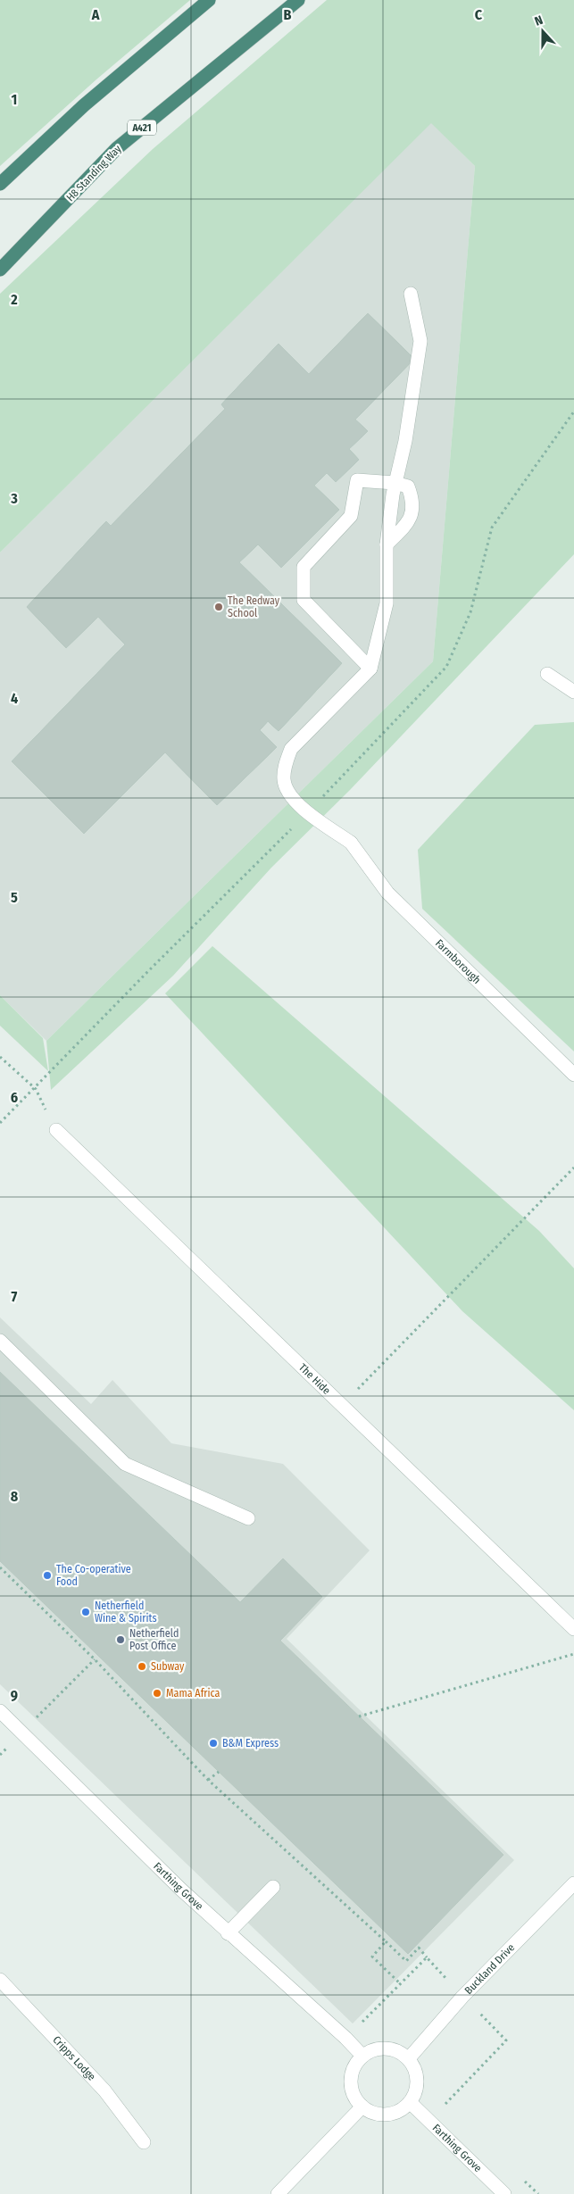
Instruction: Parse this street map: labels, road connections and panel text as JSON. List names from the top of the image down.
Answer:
{
  "streets": {
    "highway": ["A421", "H8 Standing Way"],
    "street": [
      "Farmborough",
      "The Hide",
      "Farthing Grove",
      "Buckland Drive",
      "Cripps Lodge"
    ]
  },
  "crossings": [
    ["Farthing Grove", "Buckland Drive"]
  ],
  "places": [
    "The Redway School",
    "The Co-operative Food",
    "Netherfield Wine & Spirits",
    "Netherfield Post Office",
    "Subway",
    "Mama Africa",
    "B&M Express"
  ],
  "north": "top",
  "grid": {
    "columns": ["A", "B", "C"],
    "rows": [
      "1",
      "2",
      "3",
      "4",
      "5",
      "6",
      "7",
      "8",
      "9"
    ]
  }
}
